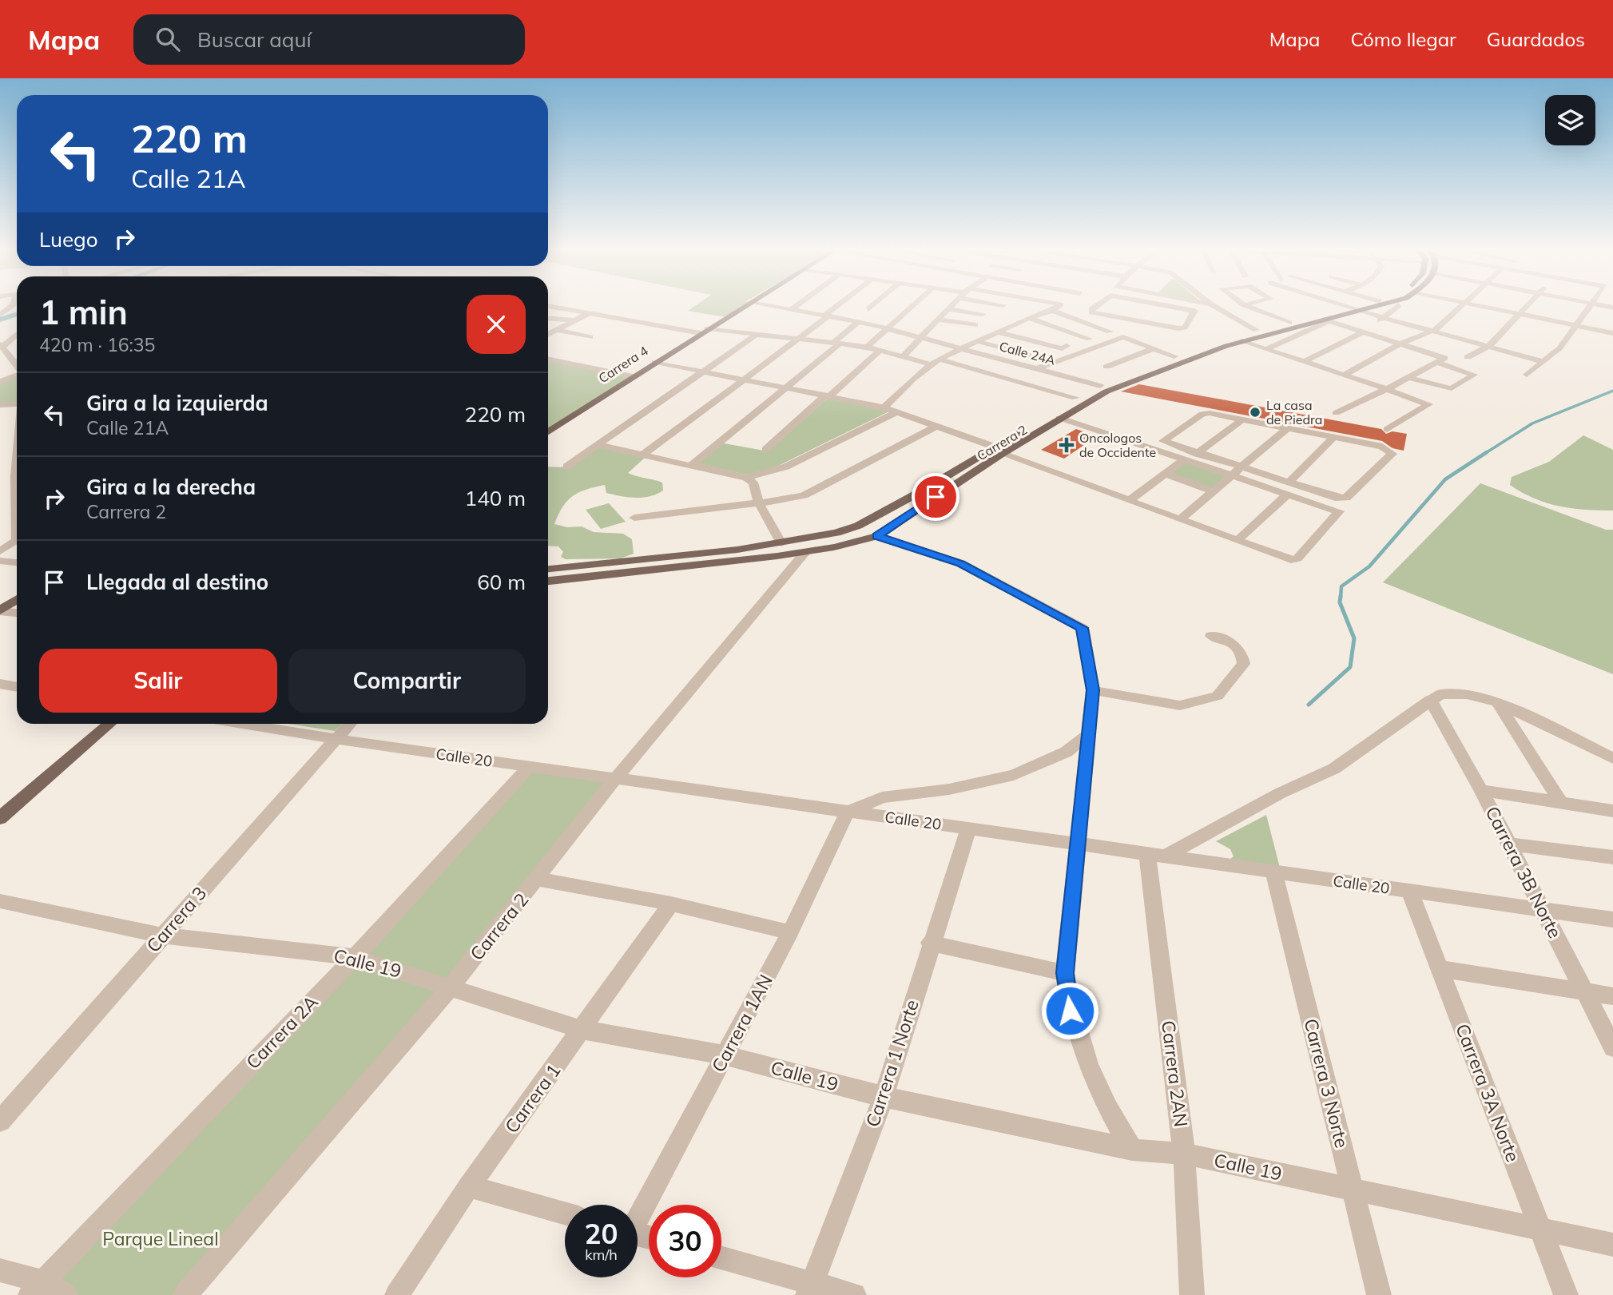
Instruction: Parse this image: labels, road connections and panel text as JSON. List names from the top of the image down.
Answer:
{
  "streets": {
    "main road": ["Carrera 4", "Carrera 2"],
    "street": [
      "Calle 24A",
      "Calle 20",
      "Carrera 3B Norte",
      "Carrera 3",
      "Calle 19",
      "Carrera 1AN",
      "Carrera 2A",
      "Carrera 1 Norte",
      "Carrera 2AN",
      "Carrera 3 Norte",
      "Carrera 3A Norte",
      "Carrera 1"
    ]
  },
  "crossings": [
    ["Calle 24A", "Carrera 2"],
    ["Carrera 2", "Calle 20"],
    ["Carrera 2", "Calle 19"],
    ["Calle 20", "Carrera 3B Norte"],
    ["Calle 20", "Carrera 3"],
    ["Calle 20", "Carrera 1AN"],
    ["Calle 20", "Carrera 2A"],
    ["Calle 20", "Carrera 1 Norte"],
    ["Calle 20", "Carrera 2AN"],
    ["Calle 20", "Carrera 3 Norte"],
    ["Calle 20", "Carrera 3A Norte"],
    ["Carrera 3", "Calle 19"],
    ["Calle 19", "Carrera 1AN"],
    ["Calle 19", "Carrera 2A"],
    ["Calle 19", "Carrera 1 Norte"],
    ["Calle 19", "Carrera 2AN"],
    ["Calle 19", "Carrera 3 Norte"],
    ["Calle 19", "Carrera 3A Norte"],
    ["Calle 19", "Carrera 1"]
  ],
  "parks": ["Parque Lineal"],
  "places": {
    "other": ["La casa de Piedra"],
    "health": ["Oncologos de Occidente"]
  },
  "page": {
    "header": "Mapa",
    "search": "Buscar aquí",
    "nav": ["Mapa", "Cómo llegar", "Guardados"],
    "turn": ["220 m", "Calle 21A"],
    "then": "Luego",
    "heading": ["1 min", "420 m · 16:35"],
    "list": [
      {
        "name": "Gira a la izquierda",
        "note": "Calle 21A",
        "value": "220 m"
      },
      {
        "name": "Gira a la derecha",
        "note": "Carrera 2",
        "value": "140 m"
      },
      {
        "name": "Llegada al destino",
        "value": "60 m"
      }
    ],
    "buttons": ["Salir", "Compartir"],
    "speed": "20 km/h",
    "limit": "30"
  }
}
